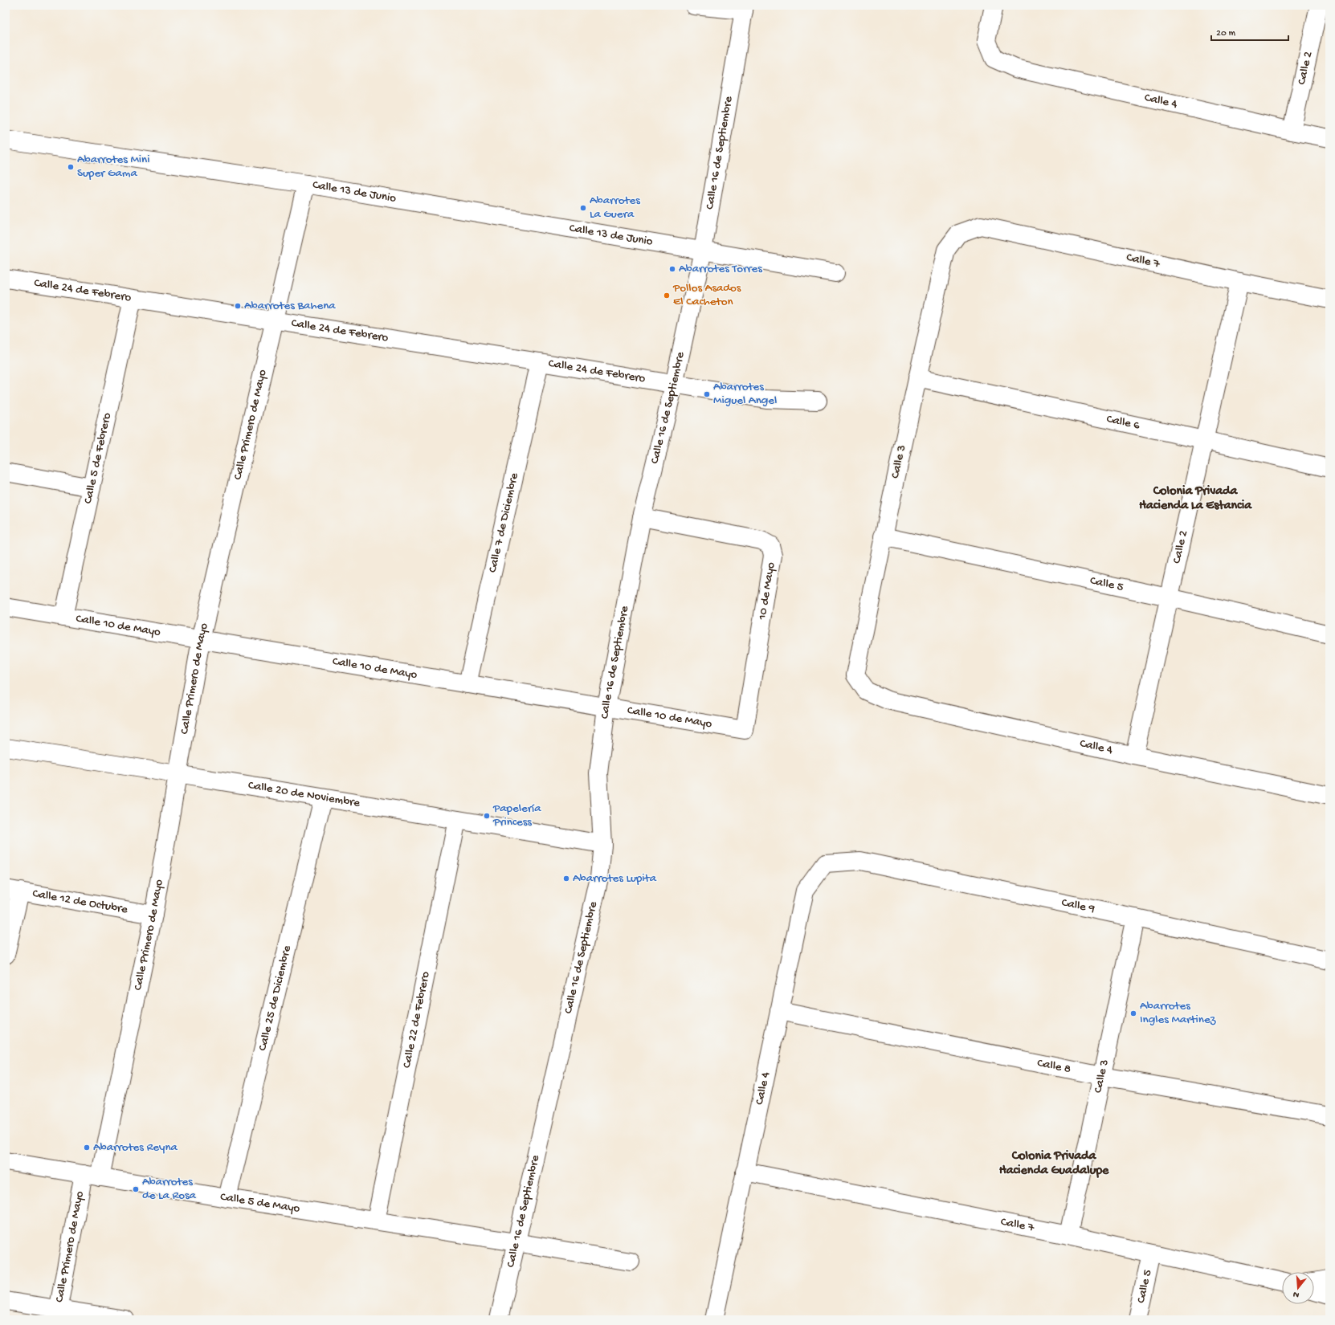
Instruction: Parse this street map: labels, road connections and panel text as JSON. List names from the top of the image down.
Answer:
{
  "streets": {
    "street": [
      "Calle 2",
      "Calle 4",
      "Calle 16 de Septiembre",
      "Calle 13 de Junio",
      "Calle 7",
      "Calle 24 de Febrero",
      "Calle 6",
      "Calle Primero de Mayo",
      "Calle 5 de Febrero",
      "Calle 3",
      "Calle 7 de Diciembre",
      "Calle 5",
      "10 de Mayo",
      "Calle 10 de Mayo",
      "Calle 20 de Noviembre",
      "Calle 12 de Octubre",
      "Calle 9",
      "Calle 25 de Diciembre",
      "Calle 22 de Febrero",
      "Calle 8",
      "Calle 5 de Mayo"
    ]
  },
  "crossings": [
    ["Calle 2", "Calle 4"],
    ["Calle 2", "Calle 7"],
    ["Calle 2", "Calle 6"],
    ["Calle 2", "Calle 5"],
    ["Calle 4", "Calle 7"],
    ["Calle 4", "Calle 3"],
    ["Calle 4", "Calle 9"],
    ["Calle 4", "Calle 8"],
    ["Calle 16 de Septiembre", "Calle 13 de Junio"],
    ["Calle 16 de Septiembre", "Calle 24 de Febrero"],
    ["Calle 16 de Septiembre", "10 de Mayo"],
    ["Calle 16 de Septiembre", "Calle 10 de Mayo"],
    ["Calle 16 de Septiembre", "Calle 20 de Noviembre"],
    ["Calle 16 de Septiembre", "Calle 5 de Mayo"],
    ["Calle 13 de Junio", "Calle Primero de Mayo"],
    ["Calle 7", "Calle 3"],
    ["Calle 7", "Calle 5"],
    ["Calle 24 de Febrero", "Calle Primero de Mayo"],
    ["Calle 24 de Febrero", "Calle 5 de Febrero"],
    ["Calle 24 de Febrero", "Calle 7 de Diciembre"],
    ["Calle 6", "Calle 3"],
    ["Calle Primero de Mayo", "Calle 10 de Mayo"],
    ["Calle Primero de Mayo", "Calle 20 de Noviembre"],
    ["Calle Primero de Mayo", "Calle 12 de Octubre"],
    ["Calle Primero de Mayo", "Calle 5 de Mayo"],
    ["Calle 5 de Febrero", "Calle 10 de Mayo"],
    ["Calle 3", "Calle 5"],
    ["Calle 3", "Calle 9"],
    ["Calle 3", "Calle 8"],
    ["Calle 7 de Diciembre", "Calle 10 de Mayo"],
    ["10 de Mayo", "Calle 10 de Mayo"],
    ["Calle 20 de Noviembre", "Calle 25 de Diciembre"],
    ["Calle 20 de Noviembre", "Calle 22 de Febrero"],
    ["Calle 25 de Diciembre", "Calle 5 de Mayo"],
    ["Calle 22 de Febrero", "Calle 5 de Mayo"]
  ],
  "districts": ["Colonia Privada Hacienda La Estancia", "Colonia Privada Hacienda Guadalupe"],
  "places": [
    "Abarrotes Mini Super Gama",
    "Abarrotes La Guera",
    "Abarrotes Torres",
    "Pollos Asados El Cacheton",
    "Abarrotes Bahena",
    "Abarrotes Miguel Angel",
    "Papelería Princess",
    "Abarrotes Lupita",
    "Abarrotes Ingles Martinez",
    "Abarrotes Reyna",
    "Abarrotes de La Rosa"
  ],
  "scale_bar": "20 m",
  "north": "bottom"
}
